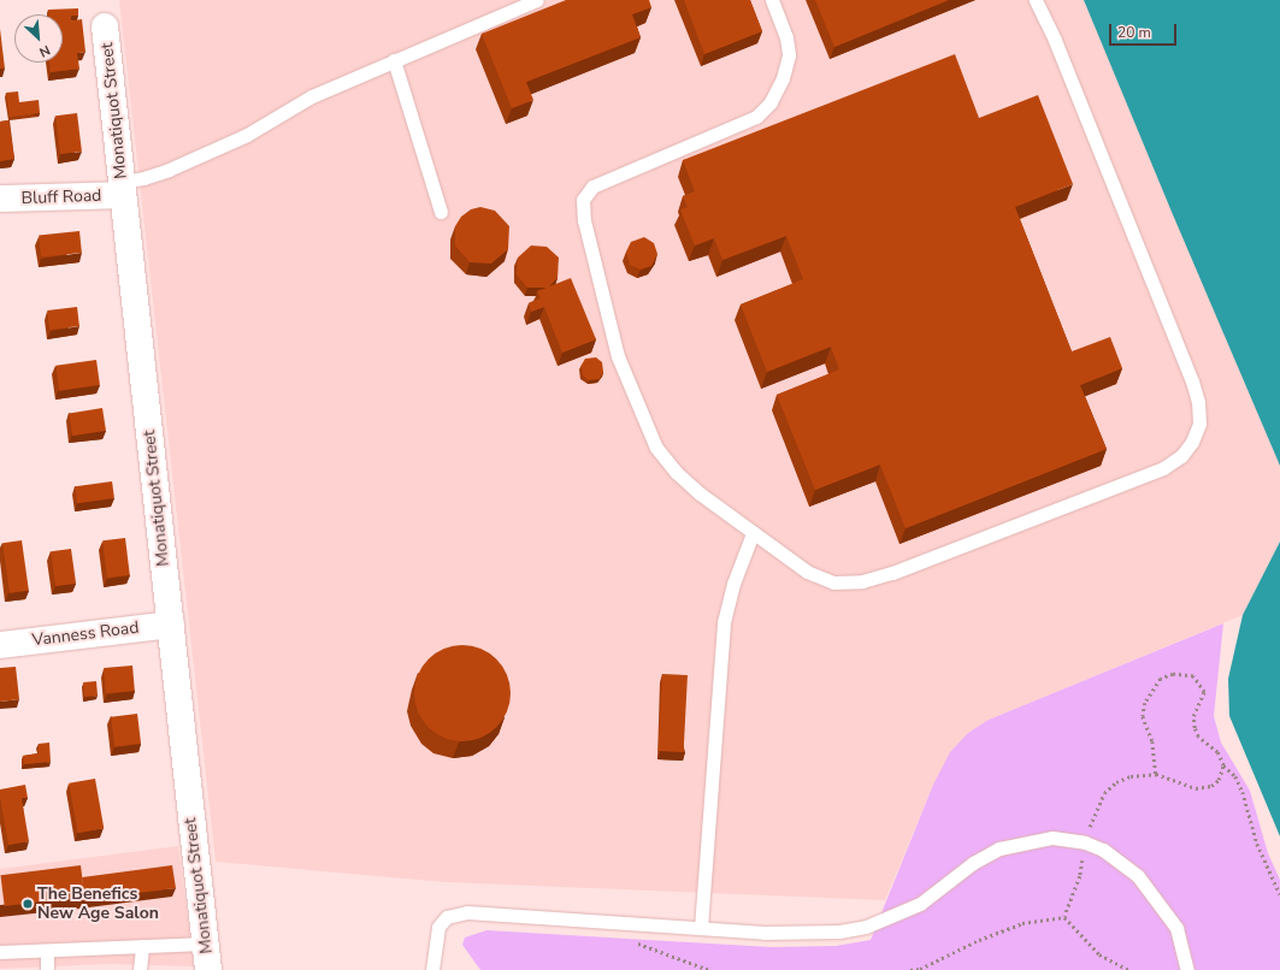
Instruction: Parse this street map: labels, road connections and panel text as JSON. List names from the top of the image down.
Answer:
{
  "streets": {
    "street": ["Monatiquot Street", "Bluff Road", "Vanness Road"]
  },
  "crossings": [
    ["Monatiquot Street", "Bluff Road"],
    ["Monatiquot Street", "Vanness Road"]
  ],
  "places": ["The Benefics New Age Salon"],
  "scale_bar": "20 m",
  "north": "bottom right"
}
